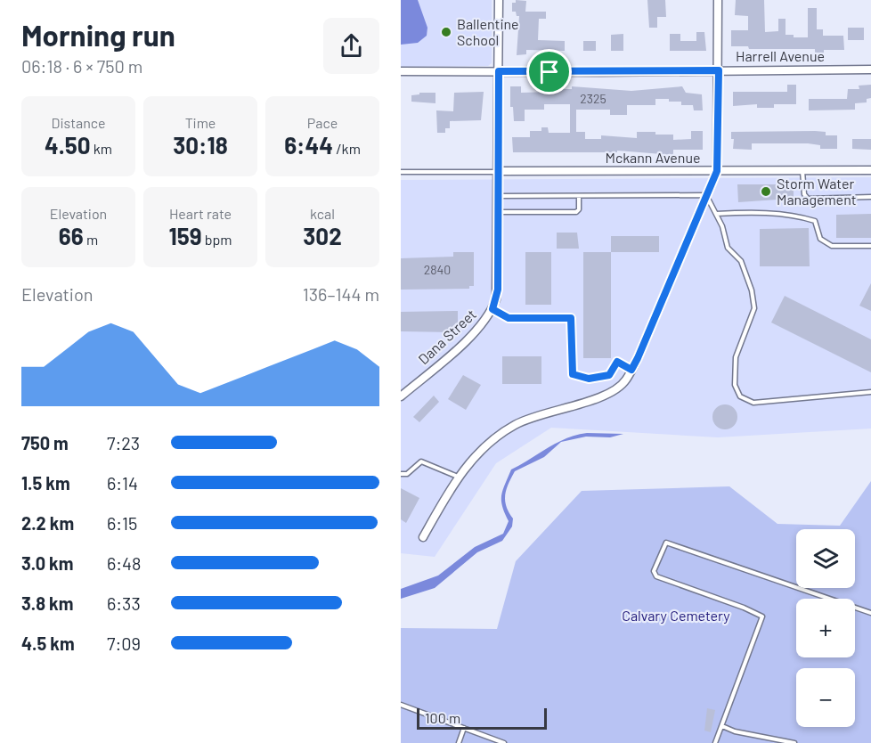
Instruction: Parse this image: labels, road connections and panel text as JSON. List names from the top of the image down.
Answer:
{
  "streets": {
    "street": ["Harrell Avenue", "Mckann Avenue", "Dana Street"]
  },
  "crossings": [
    ["Harrell Avenue", "Dana Street"],
    ["Mckann Avenue", "Dana Street"]
  ],
  "parks": ["Calvary Cemetery"],
  "places": ["Ballentine School", "Storm Water Management"],
  "house_numbers": ["2325", "2840"],
  "scale_bar": "100 m",
  "page": {
    "heading": ["Morning run", "06:18 · 6 × 750 m"],
    "stats": [
      ["Distance", "4.50 km"],
      ["Time", "30:18"],
      ["Pace", "6:44 /km"],
      ["Elevation", "66 m"],
      ["Heart rate", "159 bpm"],
      ["kcal", "302"]
    ],
    "chart": ["Elevation", "136–144 m"],
    "list": [
      {
        "name": "750 m",
        "note": "7:23"
      },
      {
        "name": "1.5 km",
        "note": "6:14"
      },
      {
        "name": "2.2 km",
        "note": "6:15"
      },
      {
        "name": "3.0 km",
        "note": "6:48"
      },
      {
        "name": "3.8 km",
        "note": "6:33"
      },
      {
        "name": "4.5 km",
        "note": "7:09"
      }
    ],
    "map_buttons": ["+", "−"],
    "scale": "100 m"
  }
}
